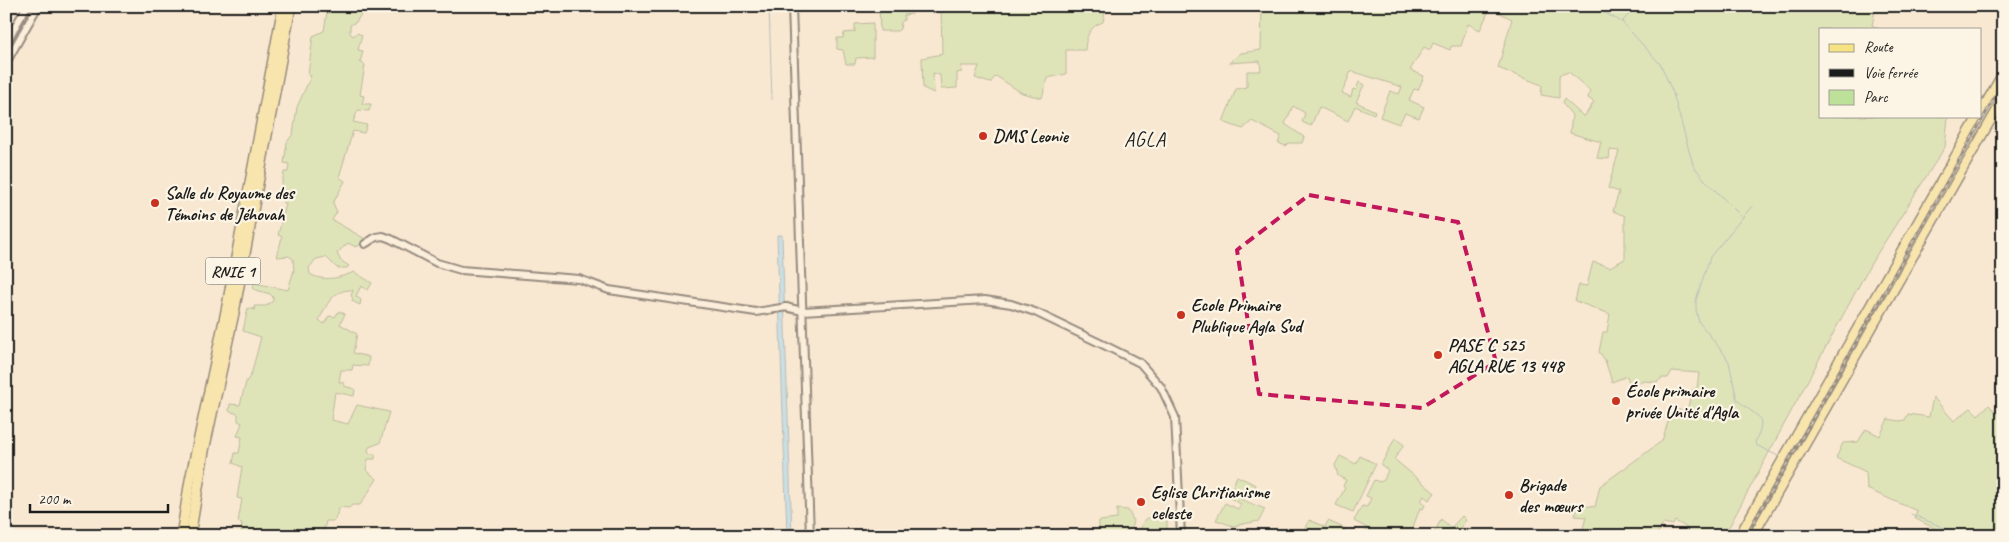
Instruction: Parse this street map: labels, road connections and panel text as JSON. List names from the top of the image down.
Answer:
{
  "streets": {
    "highway": ["RNIE 1"]
  },
  "districts": ["AGLA"],
  "places": [
    "DMS Leonie",
    "Salle du Royaume des Témoins de Jéhovah",
    "Ecole Primaire Plublique Agla Sud",
    "PASE C 525 AGLA RUE 13 448",
    "École primaire privée Unité d'Agla",
    "Brigade des mœurs",
    "Eglise Chritianisme celeste"
  ],
  "legend": ["Route", "Voie ferrée", "Parc"],
  "scale_bar": "200 m"
}
